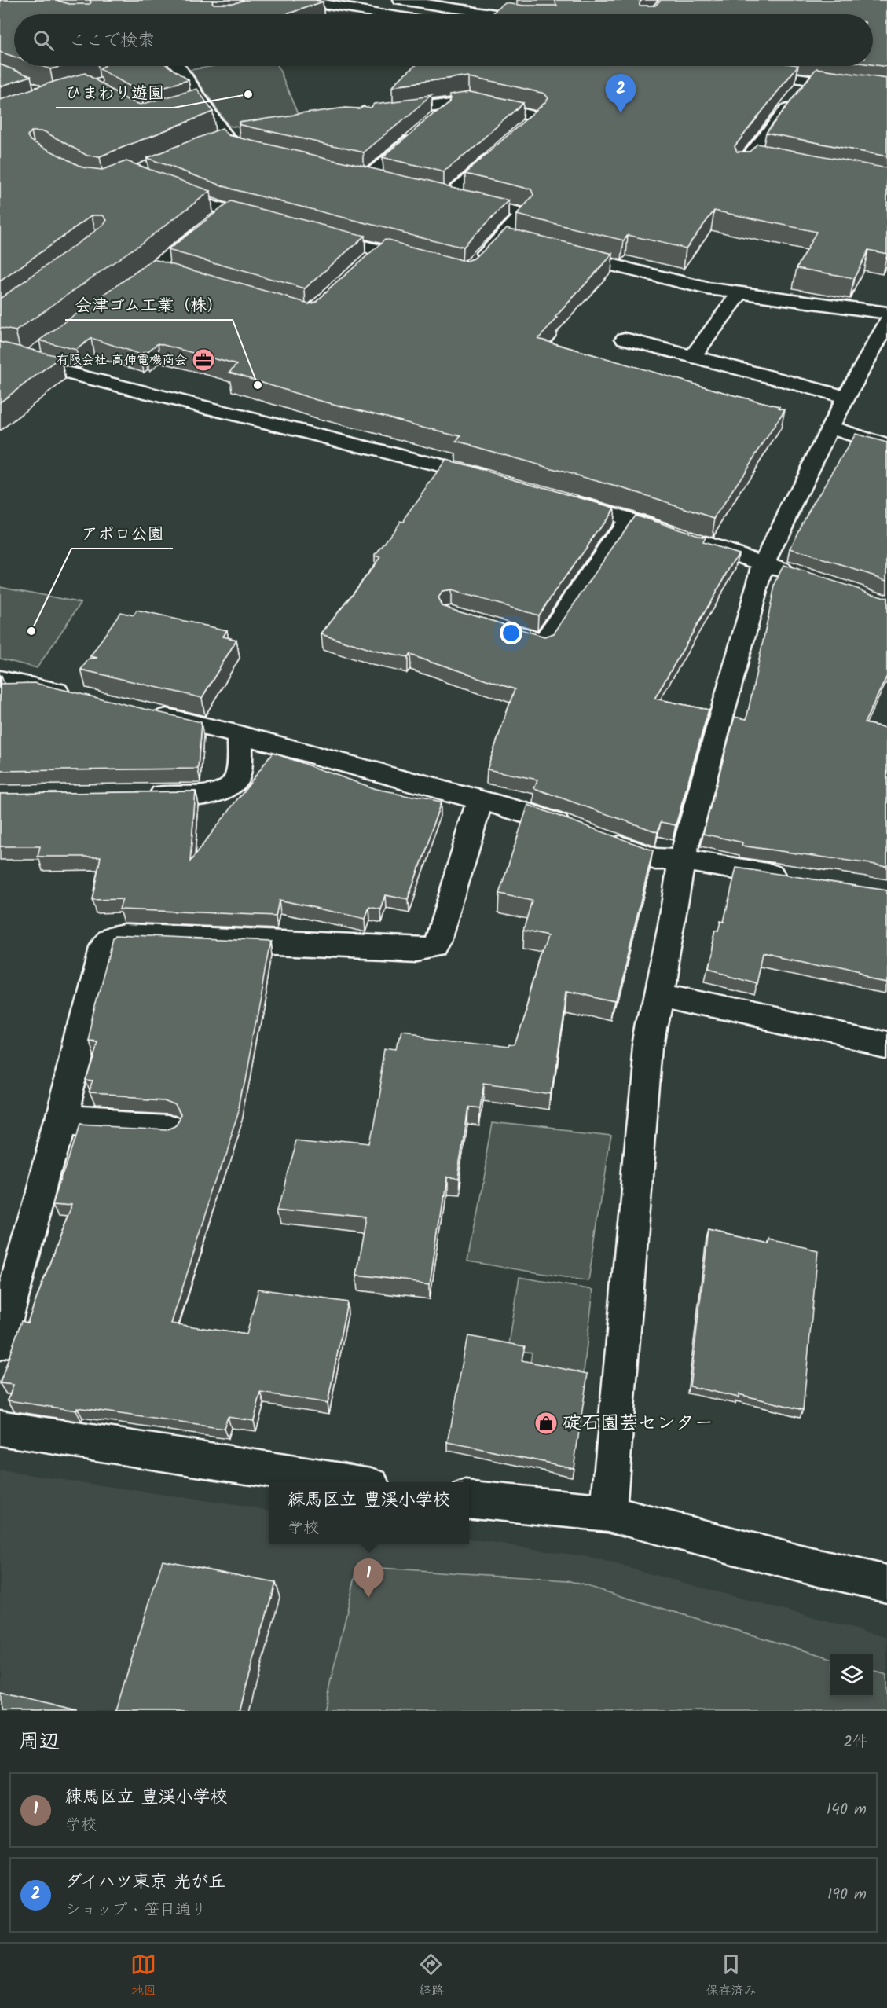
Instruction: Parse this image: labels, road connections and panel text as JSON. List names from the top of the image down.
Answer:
{
  "places": {
    "other": ["ひまわり遊園", "会津ゴム工業（株）", "アポロ公園"],
    "office": ["有限会社 高伸電機商会"],
    "shop": ["碇石園芸センター"]
  },
  "page": {
    "search": "ここで検索",
    "pins": ["2", "1"],
    "popup": ["練馬区立 豊渓小学校", "学校"],
    "heading": ["周辺", "2件"],
    "list": [
      {
        "mark": "1",
        "name": "練馬区立 豊渓小学校",
        "note": "学校",
        "value": "140 m"
      },
      {
        "mark": "2",
        "name": "ダイハツ東京 光が丘",
        "note": "ショップ · 笹目通り",
        "value": "190 m"
      }
    ],
    "nav": ["地図", "経路", "保存済み"]
  }
}
